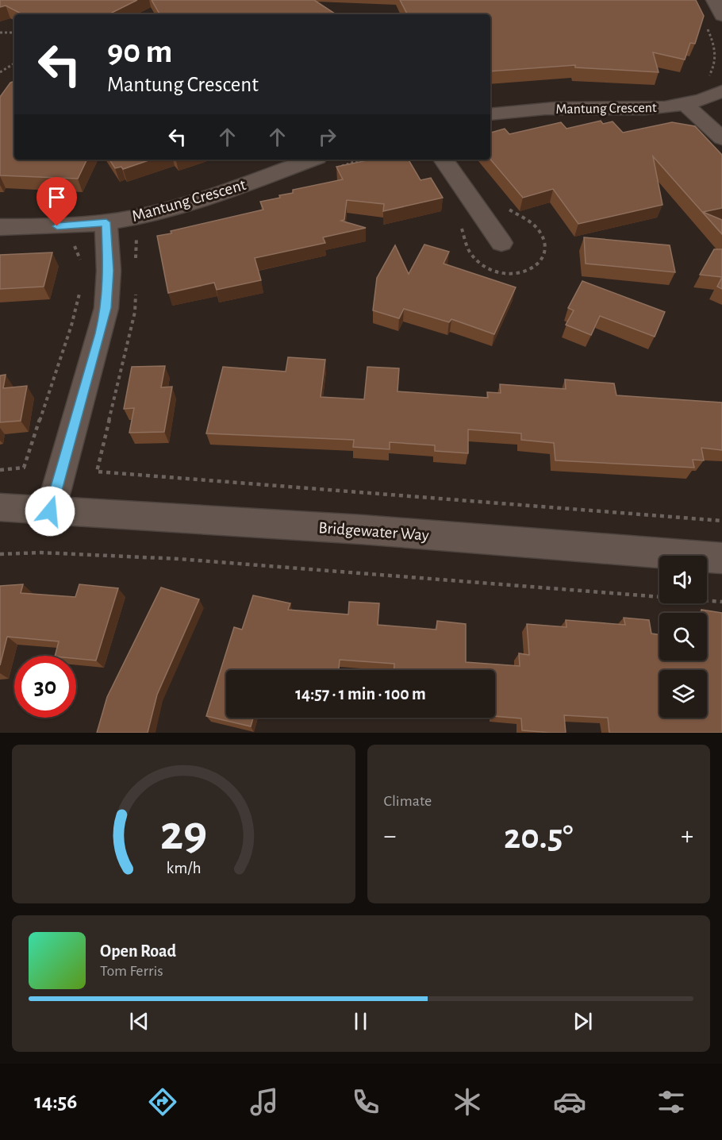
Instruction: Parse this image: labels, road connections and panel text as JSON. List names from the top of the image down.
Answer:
{
  "streets": {
    "street": ["Mantung Crescent", "Bridgewater Way"]
  },
  "page": {
    "turn": ["90 m", "Mantung Crescent"],
    "limit": "30",
    "trip": "14:57 · 1 min · 100 m",
    "tile": "Climate",
    "heat": ["−", "20.5°", "+"],
    "song": ["Open Road", "Tom Ferris"],
    "tabs": "14:56",
    "gauge": ["29", "km/h"]
  }
}
